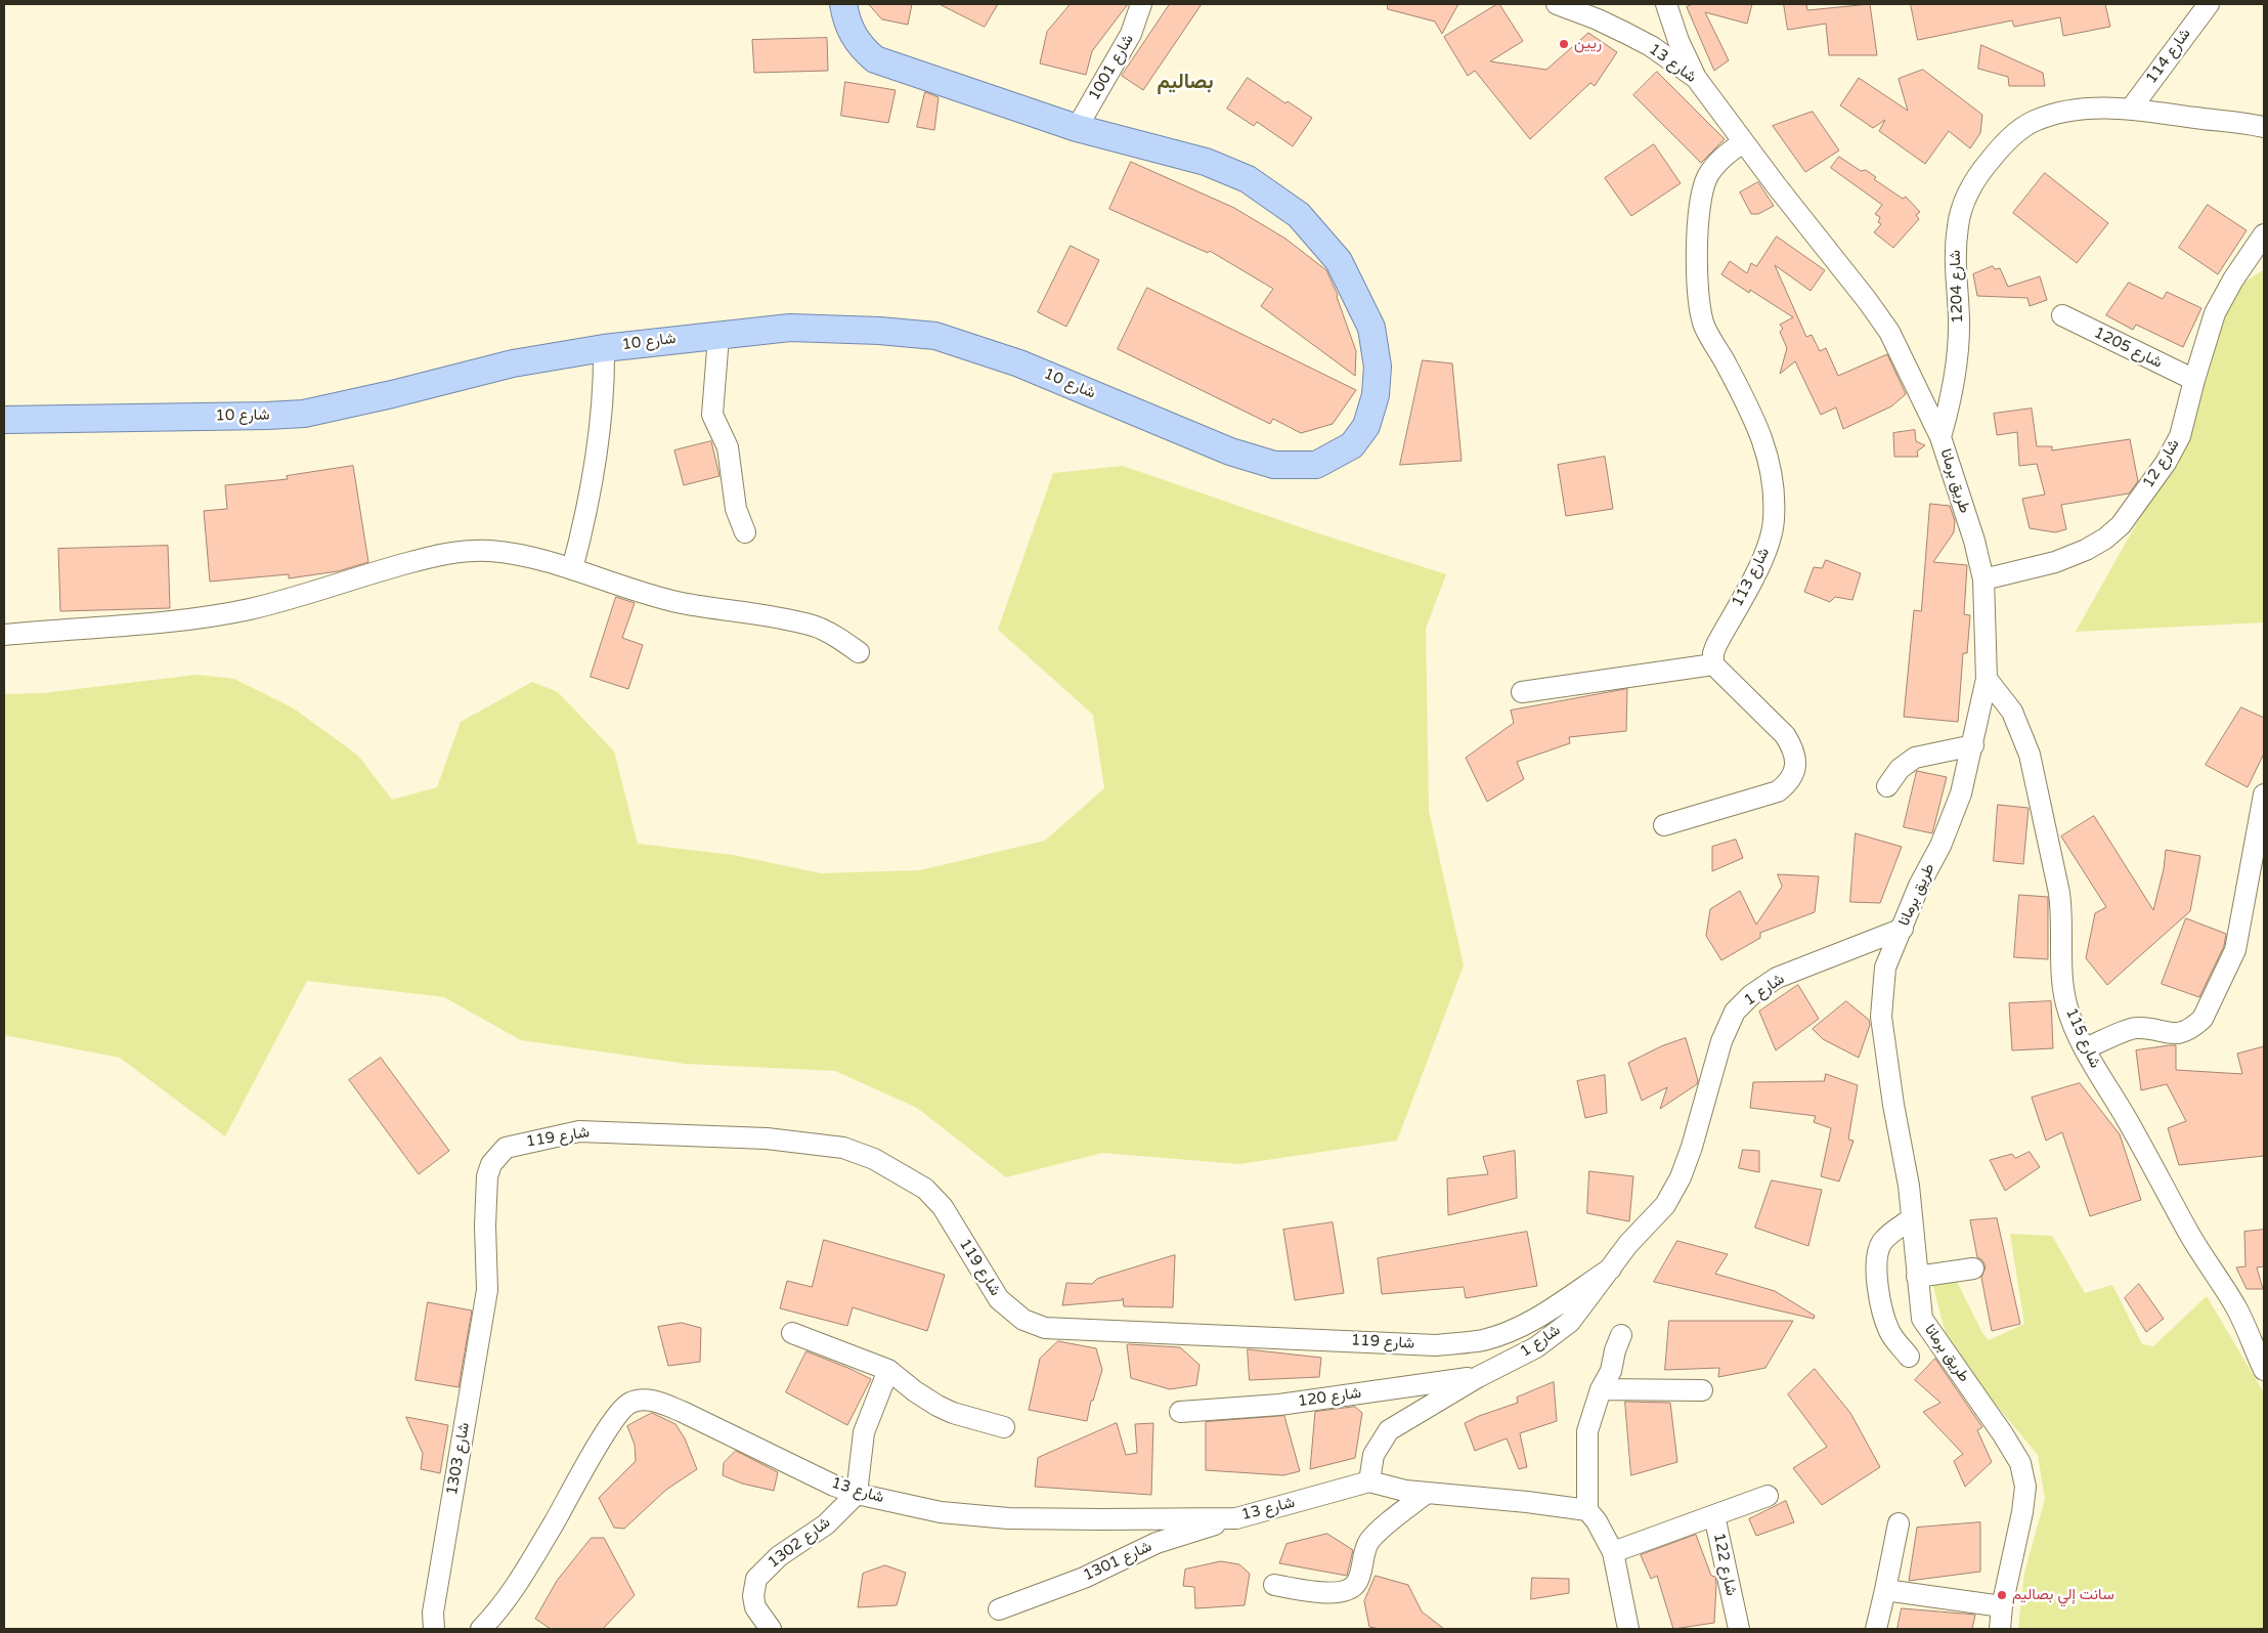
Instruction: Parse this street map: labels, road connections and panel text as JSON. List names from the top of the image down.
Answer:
{
  "streets": {
    "main road": ["شارع 10"],
    "street": [
      "شارع 114",
      "شارع 13",
      "شارع 1001",
      "شارع 1204",
      "شارع 1205",
      "شارع 12",
      "طريق برمانا",
      "شارع 113",
      "شارع 1",
      "شارع 115",
      "شارع 119",
      "شارع 120",
      "شارع 1303",
      "شارع 1302",
      "شارع 1301",
      "شارع 122"
    ]
  },
  "crossings": [
    ["شارع 114", "شارع 1204"],
    ["شارع 13", "طريق برمانا"],
    ["شارع 13", "شارع 113"],
    ["شارع 13", "شارع 1"],
    ["شارع 13", "شارع 1302"],
    ["شارع 13", "شارع 1301"],
    ["شارع 1001", "شارع 10"],
    ["شارع 1204", "طريق برمانا"],
    ["شارع 1205", "شارع 12"],
    ["شارع 12", "طريق برمانا"],
    ["طريق برمانا", "شارع 1"],
    ["طريق برمانا", "شارع 115"],
    ["شارع 1", "شارع 119"],
    ["شارع 1", "شارع 120"],
    ["شارع 119", "شارع 1303"]
  ],
  "districts": ["بصاليم"],
  "places": ["ريين", "سانت إلي بصاليم"]
}
